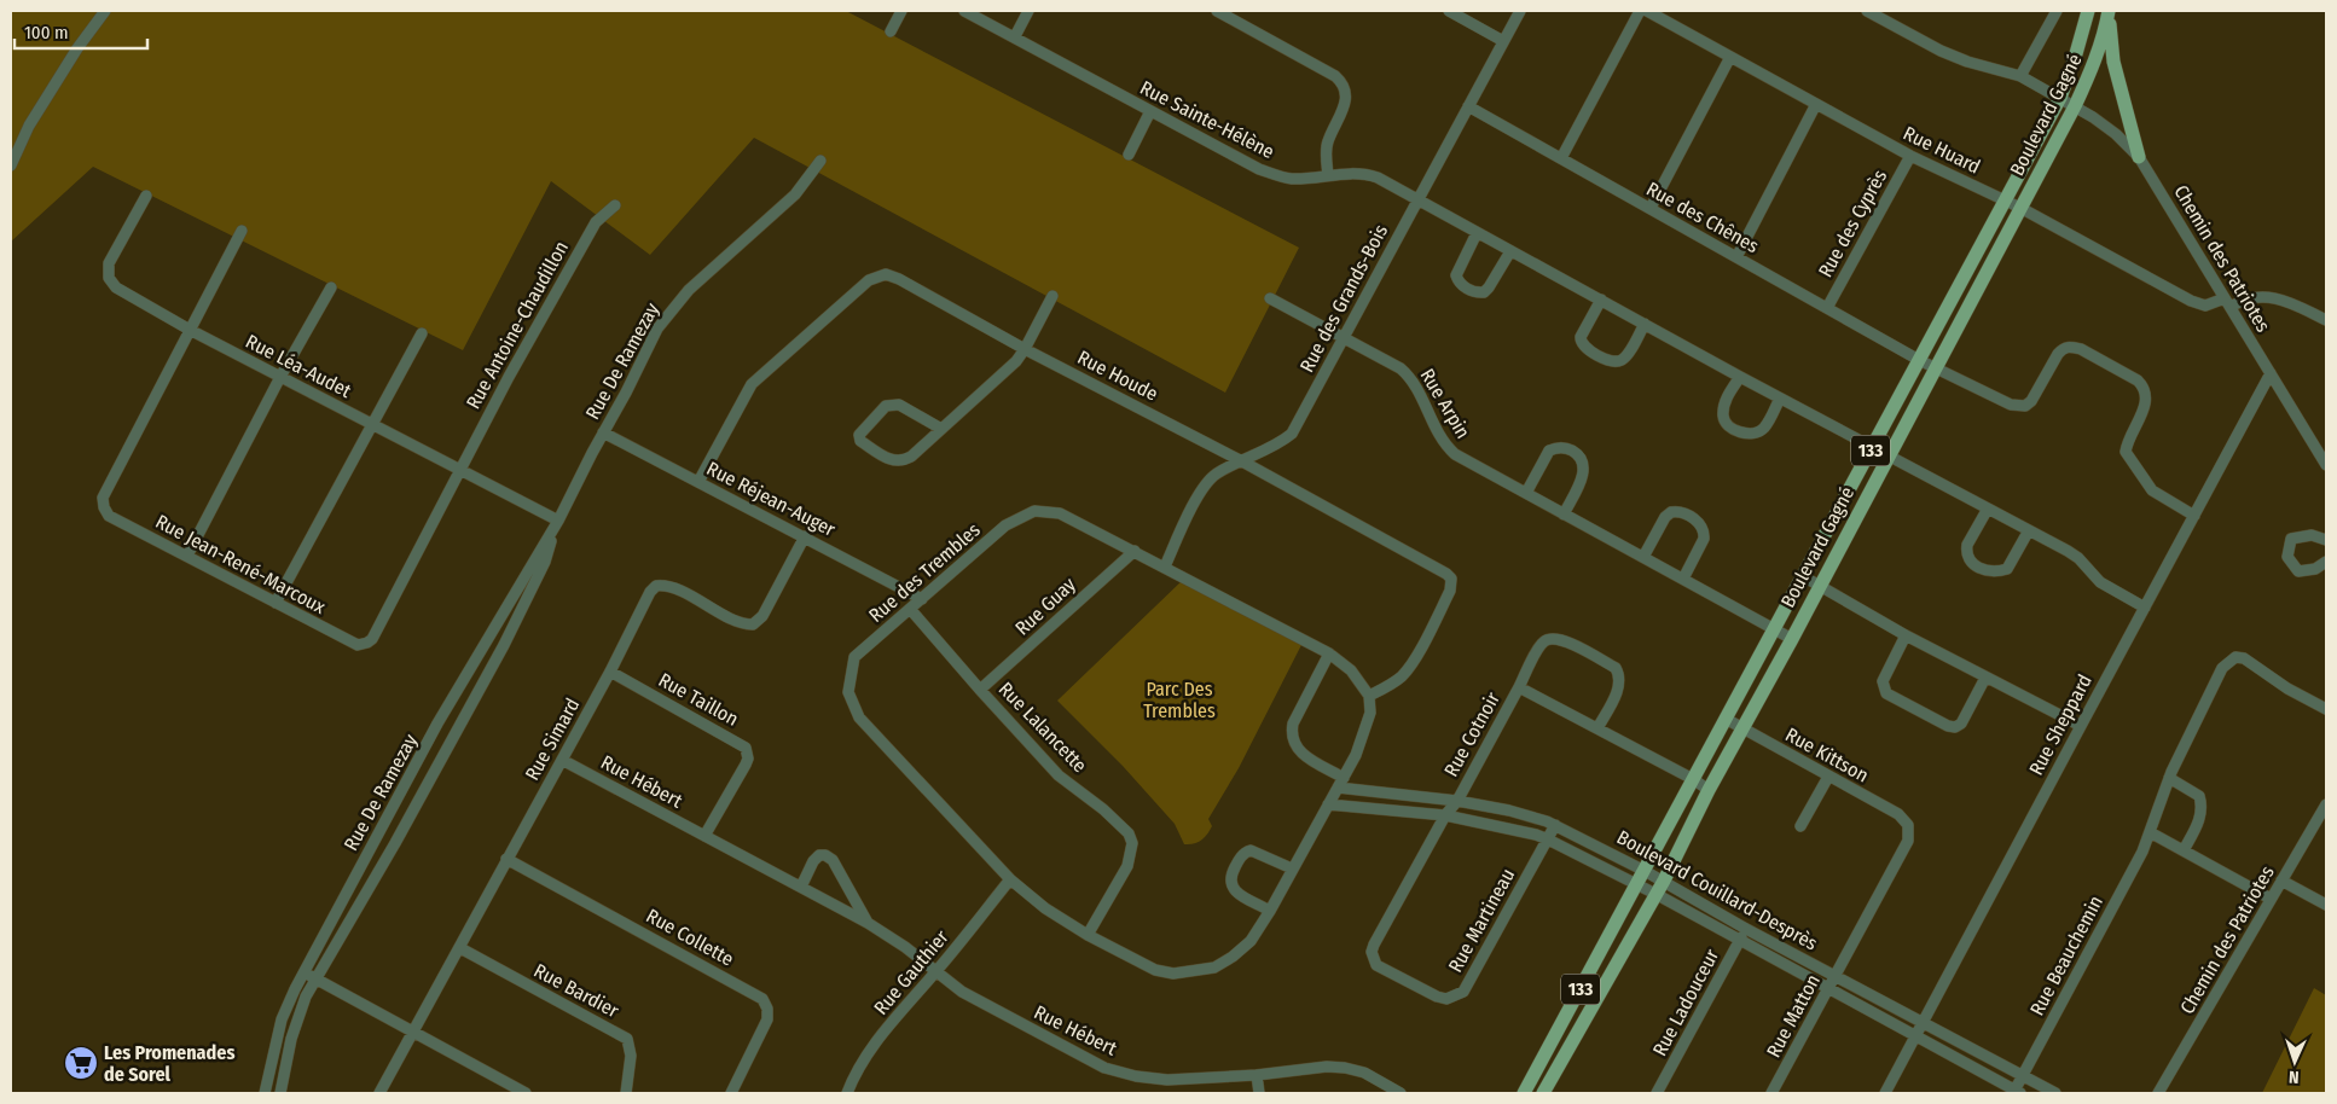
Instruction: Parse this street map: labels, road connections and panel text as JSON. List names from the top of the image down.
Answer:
{
  "streets": {
    "main road": ["Boulevard Gagné", "133"],
    "street": [
      "Rue Sainte-Hélène",
      "Rue Huard",
      "Rue des Chênes",
      "Rue des Cyprès",
      "Chemin des Patriotes",
      "Rue des Grands-Bois",
      "Rue Antoine-Chaudillon",
      "Rue De Ramezay",
      "Rue Léa-Audet",
      "Rue Houde",
      "Rue Arpin",
      "Rue Réjean-Auger",
      "Rue Jean-René-Marcoux",
      "Rue des Trembles",
      "Rue Guay",
      "Rue Taillon",
      "Rue Sheppard",
      "Rue Lalancette",
      "Rue Cotnoir",
      "Rue Simard",
      "Rue Kittson",
      "Rue Hébert",
      "Boulevard Couillard-Desprès",
      "Rue Martineau",
      "Rue Collette",
      "Rue Beauchemin",
      "Rue Gauthier",
      "Rue Bardier",
      "Rue Ladouceur",
      "Rue Matton"
    ]
  },
  "crossings": [
    ["Boulevard Gagné", "Rue Sainte-Hélène"],
    ["Boulevard Gagné", "Rue Huard"],
    ["Boulevard Gagné", "Rue des Chênes"],
    ["Boulevard Gagné", "Chemin des Patriotes"],
    ["Boulevard Gagné", "Rue Arpin"],
    ["Boulevard Gagné", "Rue Cotnoir"],
    ["Boulevard Gagné", "Rue Kittson"],
    ["Boulevard Gagné", "Boulevard Couillard-Desprès"],
    ["Rue Sainte-Hélène", "Rue des Grands-Bois"],
    ["Rue Sainte-Hélène", "Rue Sheppard"],
    ["Rue Huard", "Rue des Cyprès"],
    ["Rue Huard", "Chemin des Patriotes"],
    ["Rue des Chênes", "Rue des Cyprès"],
    ["Rue des Chênes", "Rue des Grands-Bois"],
    ["Rue des Chênes", "Rue Sheppard"],
    ["Chemin des Patriotes", "Rue Sheppard"],
    ["Rue des Grands-Bois", "Rue Houde"],
    ["Rue des Grands-Bois", "Rue Arpin"],
    ["Rue des Grands-Bois", "Rue des Trembles"],
    ["Rue Antoine-Chaudillon", "Rue Léa-Audet"],
    ["Rue Antoine-Chaudillon", "Rue Jean-René-Marcoux"],
    ["Rue De Ramezay", "Rue Léa-Audet"],
    ["Rue De Ramezay", "Rue Réjean-Auger"],
    ["Rue Léa-Audet", "Rue Jean-René-Marcoux"],
    ["Rue Houde", "Rue Réjean-Auger"],
    ["Rue Houde", "Rue des Trembles"],
    ["Rue Réjean-Auger", "Rue des Trembles"],
    ["Rue Réjean-Auger", "Rue Simard"],
    ["Rue des Trembles", "Rue Guay"],
    ["Rue des Trembles", "Rue Lalancette"],
    ["Rue des Trembles", "Boulevard Couillard-Desprès"],
    ["Rue des Trembles", "Rue Gauthier"],
    ["Rue Guay", "Rue Lalancette"],
    ["Rue Taillon", "Rue Simard"],
    ["Rue Taillon", "Rue Hébert"],
    ["Rue Sheppard", "Boulevard Couillard-Desprès"],
    ["Rue Cotnoir", "Boulevard Couillard-Desprès"],
    ["Rue Cotnoir", "Rue Martineau"],
    ["Rue Simard", "Rue Hébert"],
    ["Rue Simard", "Rue Collette"],
    ["Rue Simard", "Rue Bardier"],
    ["Rue Kittson", "Rue Matton"],
    ["Rue Hébert", "Rue Gauthier"],
    ["Boulevard Couillard-Desprès", "Rue Martineau"],
    ["Boulevard Couillard-Desprès", "Rue Beauchemin"],
    ["Boulevard Couillard-Desprès", "Rue Ladouceur"],
    ["Boulevard Couillard-Desprès", "Rue Matton"]
  ],
  "parks": ["Parc Des Trembles"],
  "places": {
    "supermarket": ["Les Promenades de Sorel"]
  },
  "scale_bar": "100 m",
  "north": "bottom"
}
